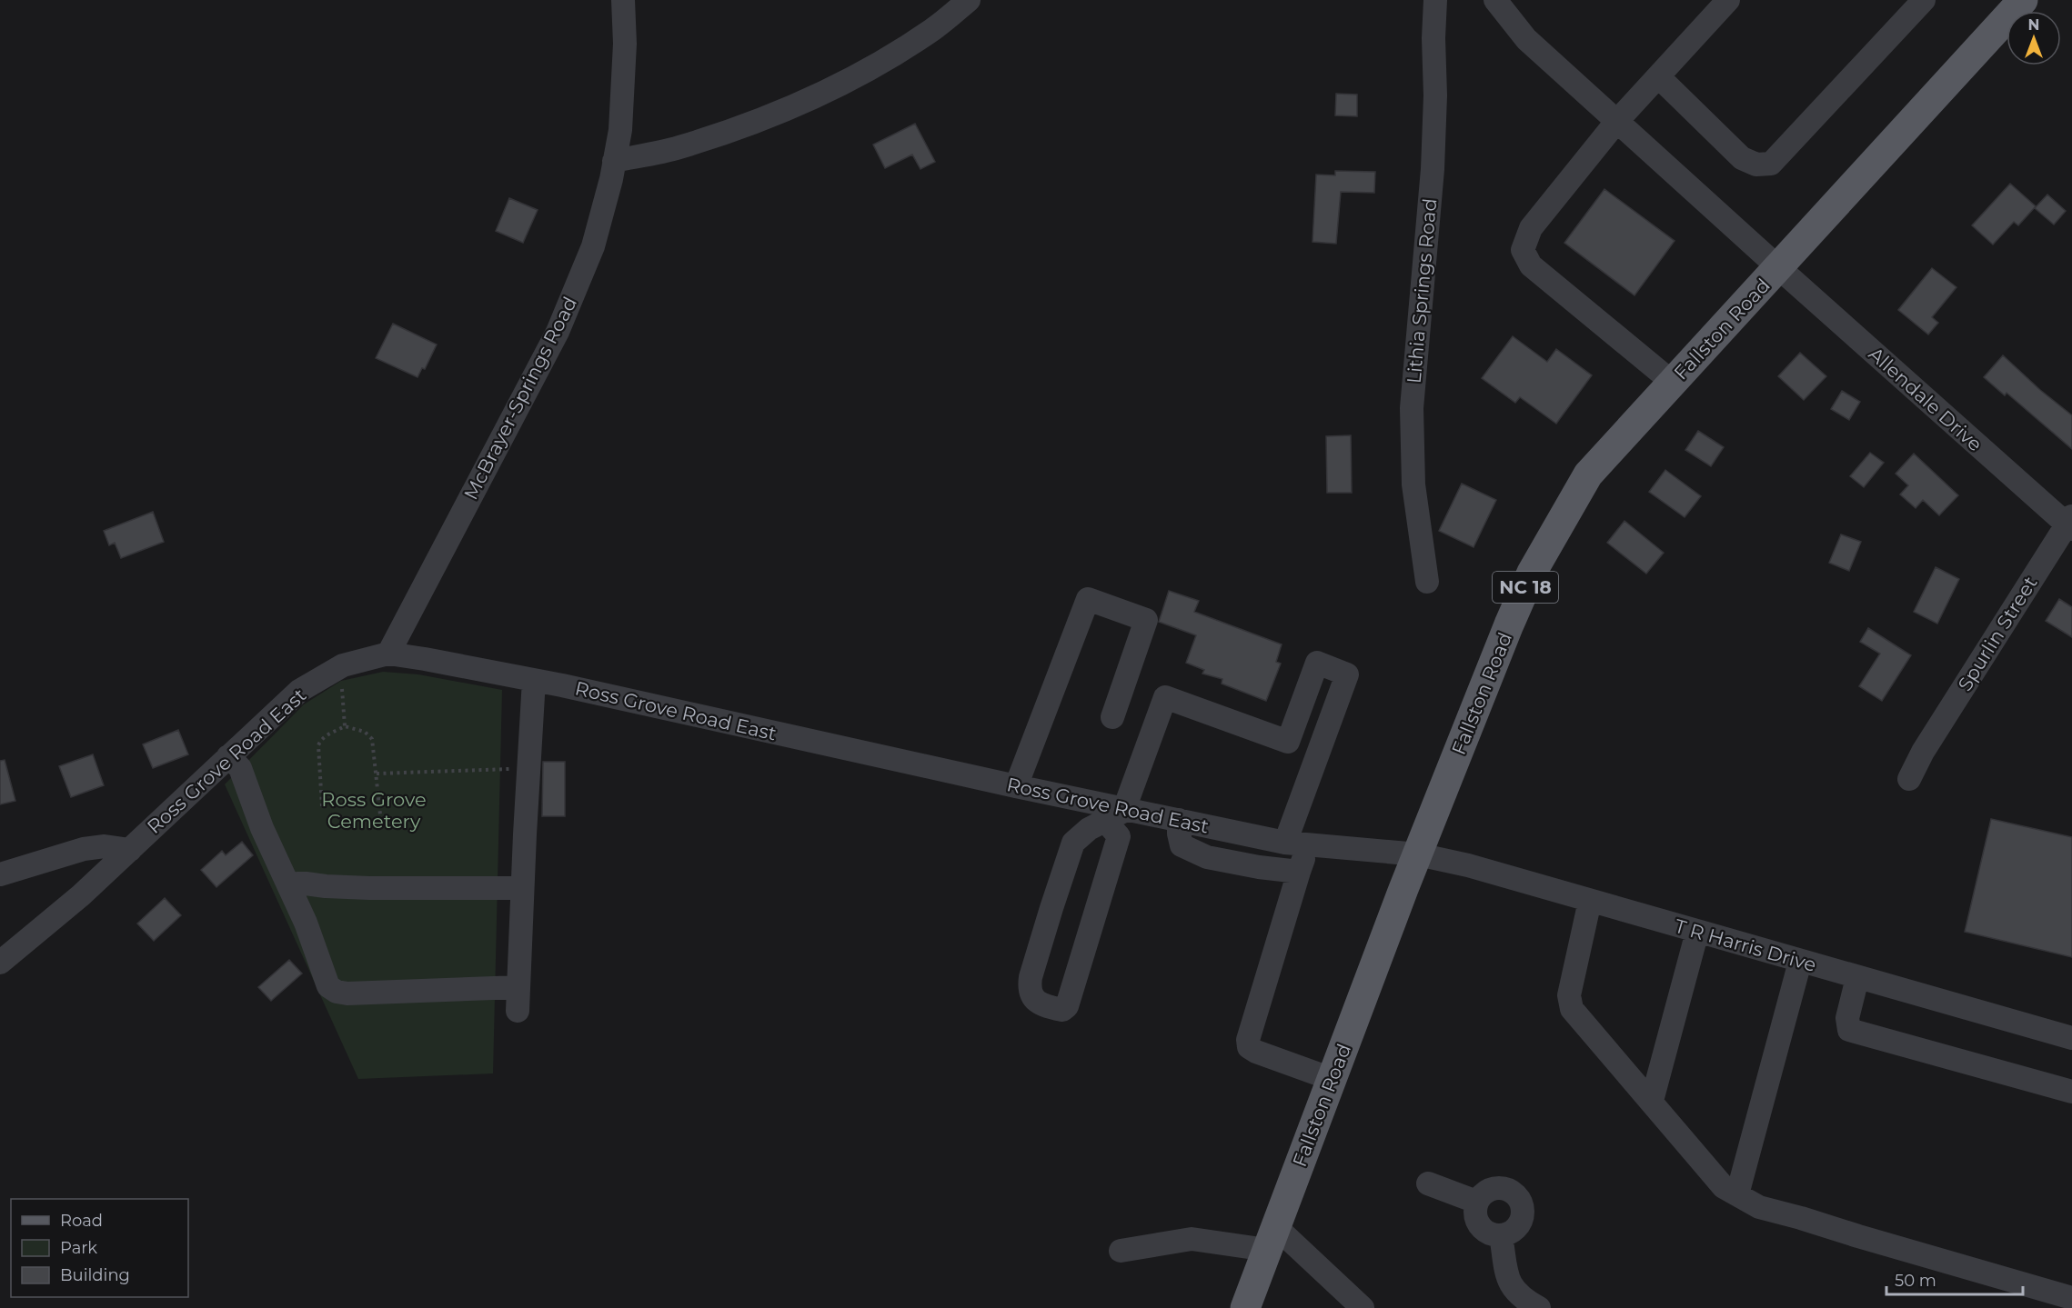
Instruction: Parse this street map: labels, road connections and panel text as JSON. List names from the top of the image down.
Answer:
{
  "streets": {
    "main road": ["Fallston Road", "NC 18"],
    "street": [
      "Lithia Springs Road",
      "McBrayer-Springs Road",
      "Allendale Drive",
      "Spurlin Street",
      "Ross Grove Road East",
      "T R Harris Drive"
    ]
  },
  "crossings": [
    ["Fallston Road", "Allendale Drive"],
    ["Fallston Road", "Ross Grove Road East"],
    ["Fallston Road", "T R Harris Drive"],
    ["McBrayer-Springs Road", "Ross Grove Road East"],
    ["Allendale Drive", "Spurlin Street"],
    ["Ross Grove Road East", "T R Harris Drive"]
  ],
  "parks": ["Ross Grove Cemetery"],
  "legend": ["Road", "Park", "Building"],
  "scale_bar": "50 m",
  "north": "top"
}
